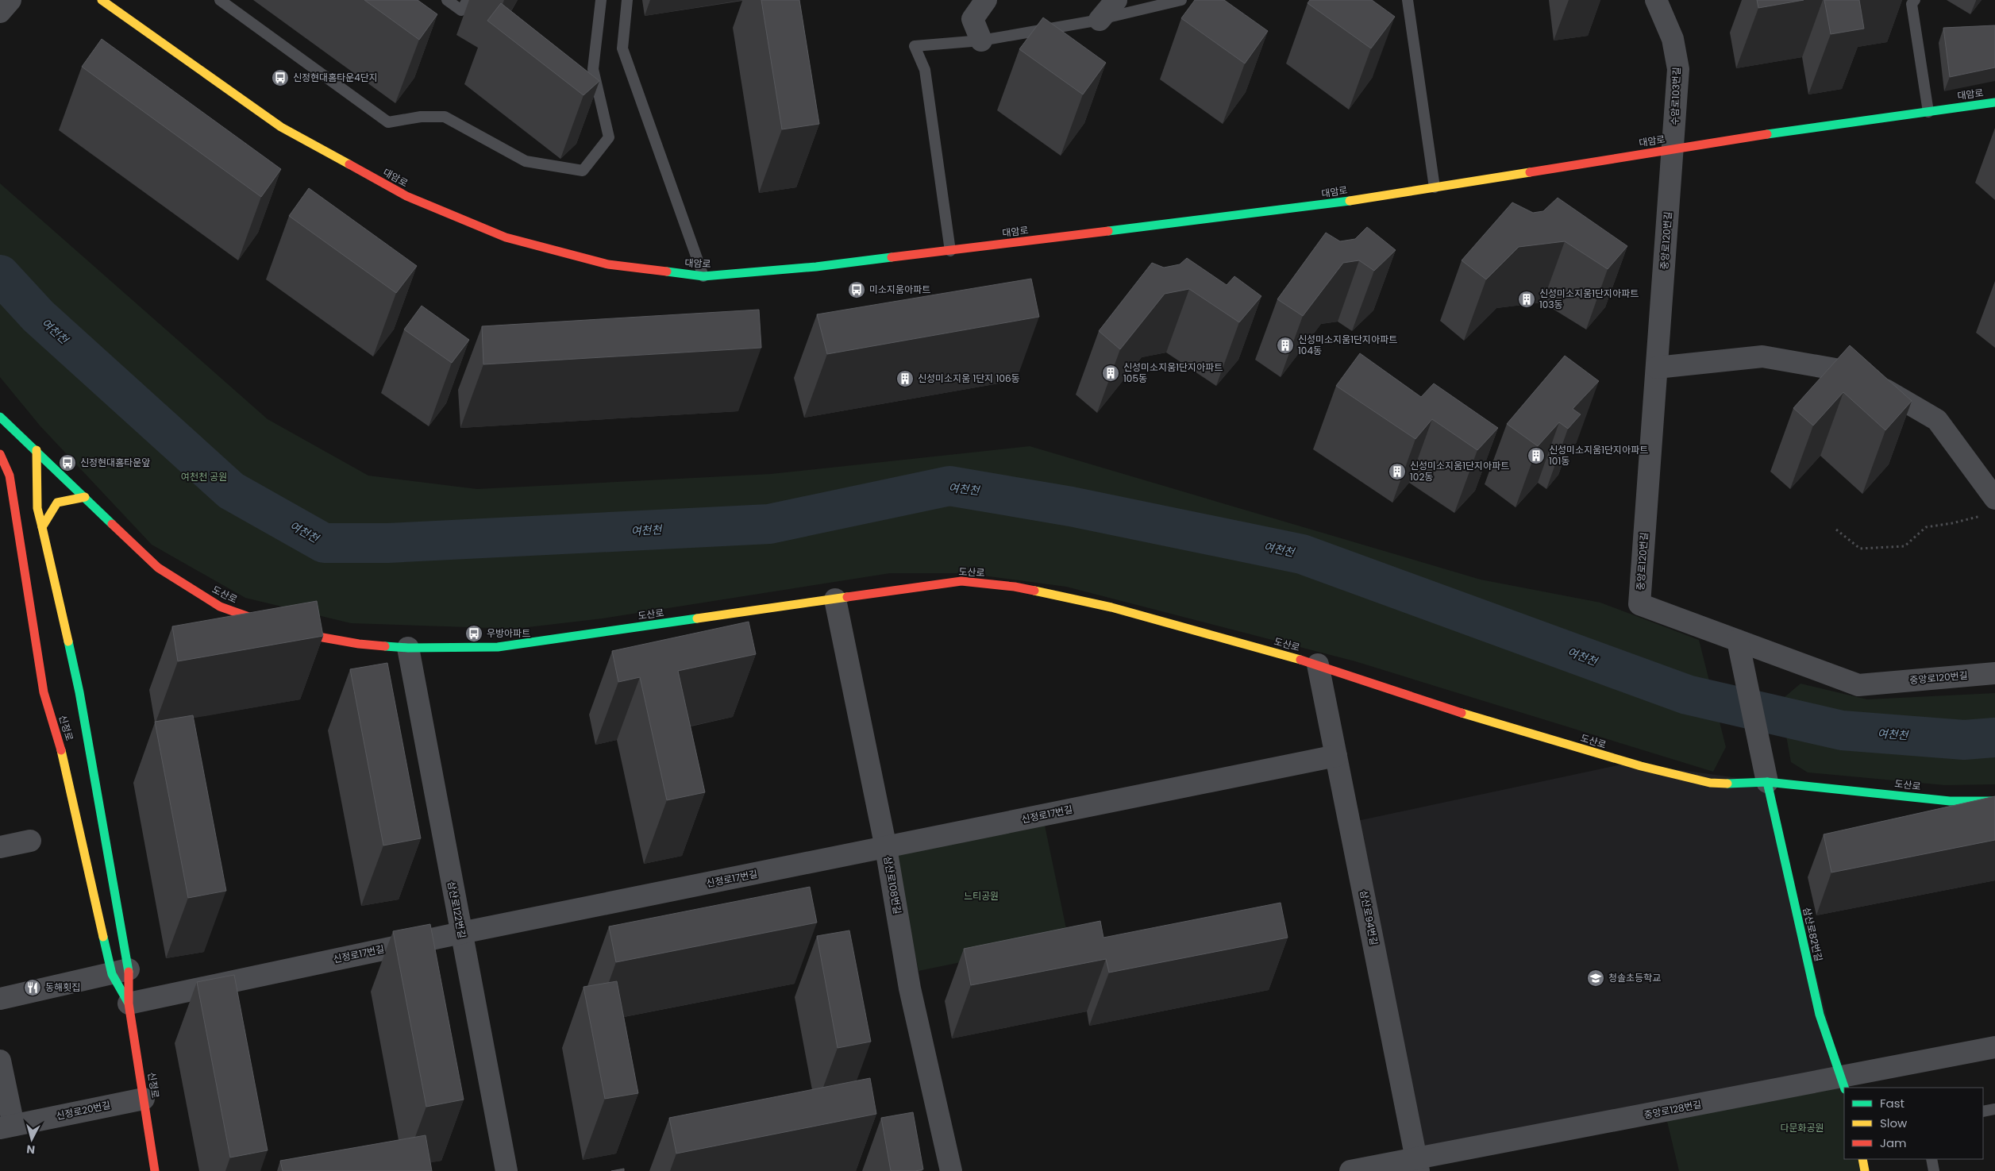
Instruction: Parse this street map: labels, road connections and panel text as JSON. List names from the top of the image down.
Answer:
{
  "streets": {
    "main road": [
      "대암로",
      "도산로",
      "신정로",
      "삼산로82번길"
    ],
    "street": [
      "수암로103번길",
      "중앙로120번길",
      "신정로17번길",
      "삼산로108번길",
      "삼산로122번길",
      "삼산로94번길",
      "중앙로128번길",
      "신정로20번길"
    ]
  },
  "crossings": [
    ["대암로", "수암로103번길"],
    ["대암로", "중앙로120번길"],
    ["수암로103번길", "중앙로120번길"],
    ["도산로", "신정로"],
    ["도산로", "삼산로108번길"],
    ["도산로", "삼산로122번길"],
    ["도산로", "삼산로94번길"],
    ["도산로", "삼산로82번길"],
    ["신정로", "신정로17번길"],
    ["신정로", "신정로20번길"],
    ["신정로17번길", "삼산로108번길"],
    ["신정로17번길", "삼산로122번길"],
    ["신정로17번길", "삼산로94번길"],
    ["삼산로94번길", "중앙로128번길"],
    ["삼산로82번길", "중앙로128번길"]
  ],
  "water": ["여천천"],
  "parks": ["여천천 공원", "느티공원", "다문화공원"],
  "places": {
    "bus stop": [
      "신정현대홈타운4단지",
      "미소지움아파트",
      "신정현대홈타운앞",
      "우방아파트"
    ],
    "building": [
      "신성미소지움1단지아파트 103동",
      "신성미소지움1단지아파트 104동",
      "신성미소지움1단지아파트 105동",
      "신성미소지움 1단지 106동",
      "신성미소지움1단지아파트 101동",
      "신성미소지움1단지아파트 102동"
    ],
    "school or university": ["청솔초등학교"],
    "restaurant": ["동해횟집"]
  },
  "legend": ["Fast", "Slow", "Jam"],
  "north": "bottom"
}
